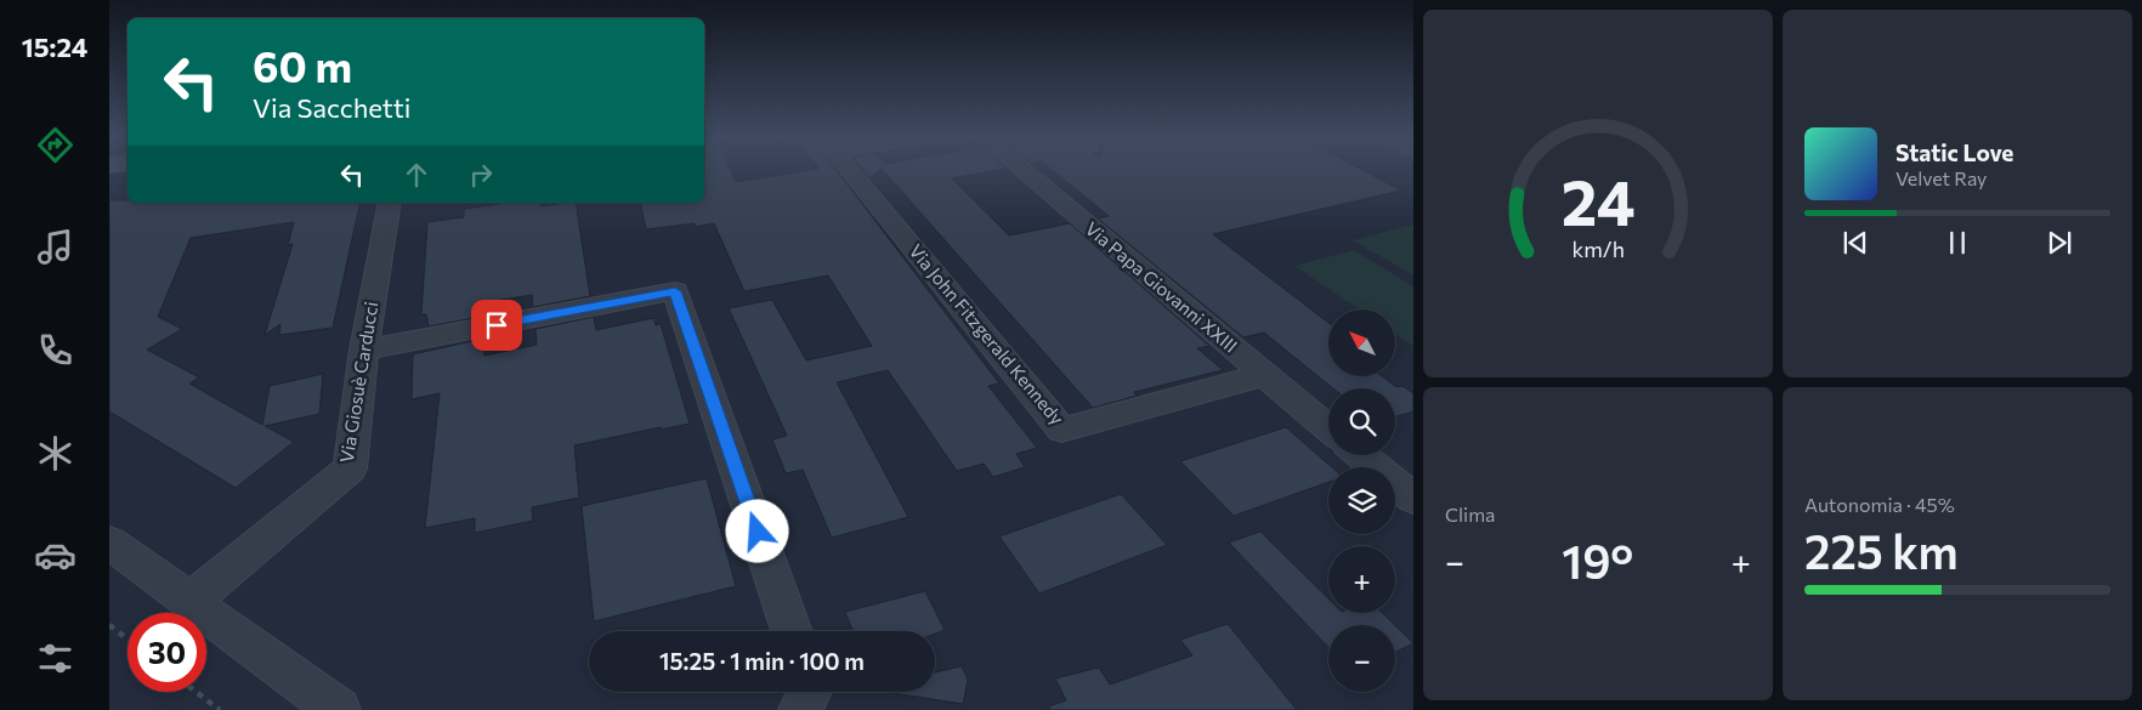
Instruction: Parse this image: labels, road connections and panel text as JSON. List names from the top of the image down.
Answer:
{
  "streets": {
    "street": ["Via Papa Giovanni XXIII", "Via John Fitzgerald Kennedy", "Via Giosuè Carducci"]
  },
  "crossings": [
    ["Via Papa Giovanni XXIII", "Via John Fitzgerald Kennedy"]
  ],
  "north": "top left",
  "page": {
    "tabs": "15:24",
    "turn": ["60 m", "Via Sacchetti"],
    "song": ["Static Love", "Velvet Ray"],
    "map_buttons": ["+", "−"],
    "tile": [
      "Clima",
      ["Autonomia · 45%", "225 km"]
    ],
    "heat": ["−", "19°", "+"],
    "limit": "30",
    "trip": "15:25 · 1 min · 100 m",
    "gauge": ["24", "km/h"]
  }
}
